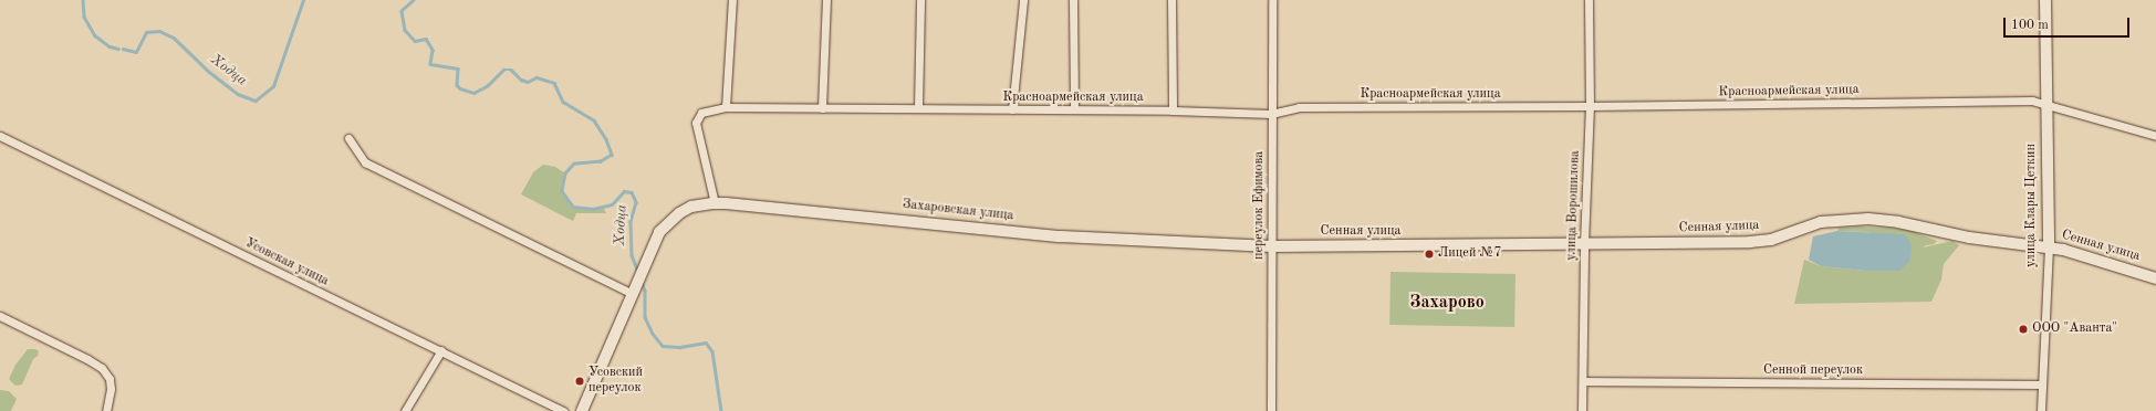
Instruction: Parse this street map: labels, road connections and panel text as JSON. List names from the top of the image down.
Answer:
{
  "streets": {
    "street": [
      "Красноармейская улица",
      "переулок Ефимова",
      "улица Ворошилова",
      "улица Клары Цеткин",
      "Захаровская улица",
      "Сенная улица",
      "Усовская улица",
      "Сенной переулок"
    ]
  },
  "crossings": [
    ["Красноармейская улица", "переулок Ефимова"],
    ["Красноармейская улица", "улица Ворошилова"],
    ["Красноармейская улица", "улица Клары Цеткин"],
    ["Красноармейская улица", "Захаровская улица"],
    ["переулок Ефимова", "Захаровская улица"],
    ["переулок Ефимова", "Сенная улица"],
    ["улица Ворошилова", "Сенная улица"],
    ["улица Ворошилова", "Сенной переулок"],
    ["улица Клары Цеткин", "Сенная улица"],
    ["улица Клары Цеткин", "Сенной переулок"],
    ["Захаровская улица", "Сенная улица"]
  ],
  "districts": ["Захарово"],
  "water": ["Ходца"],
  "places": ["Лицей №7", "ООО \"Аванта\"", "Усовский переулок"],
  "scale_bar": "100 m"
}
